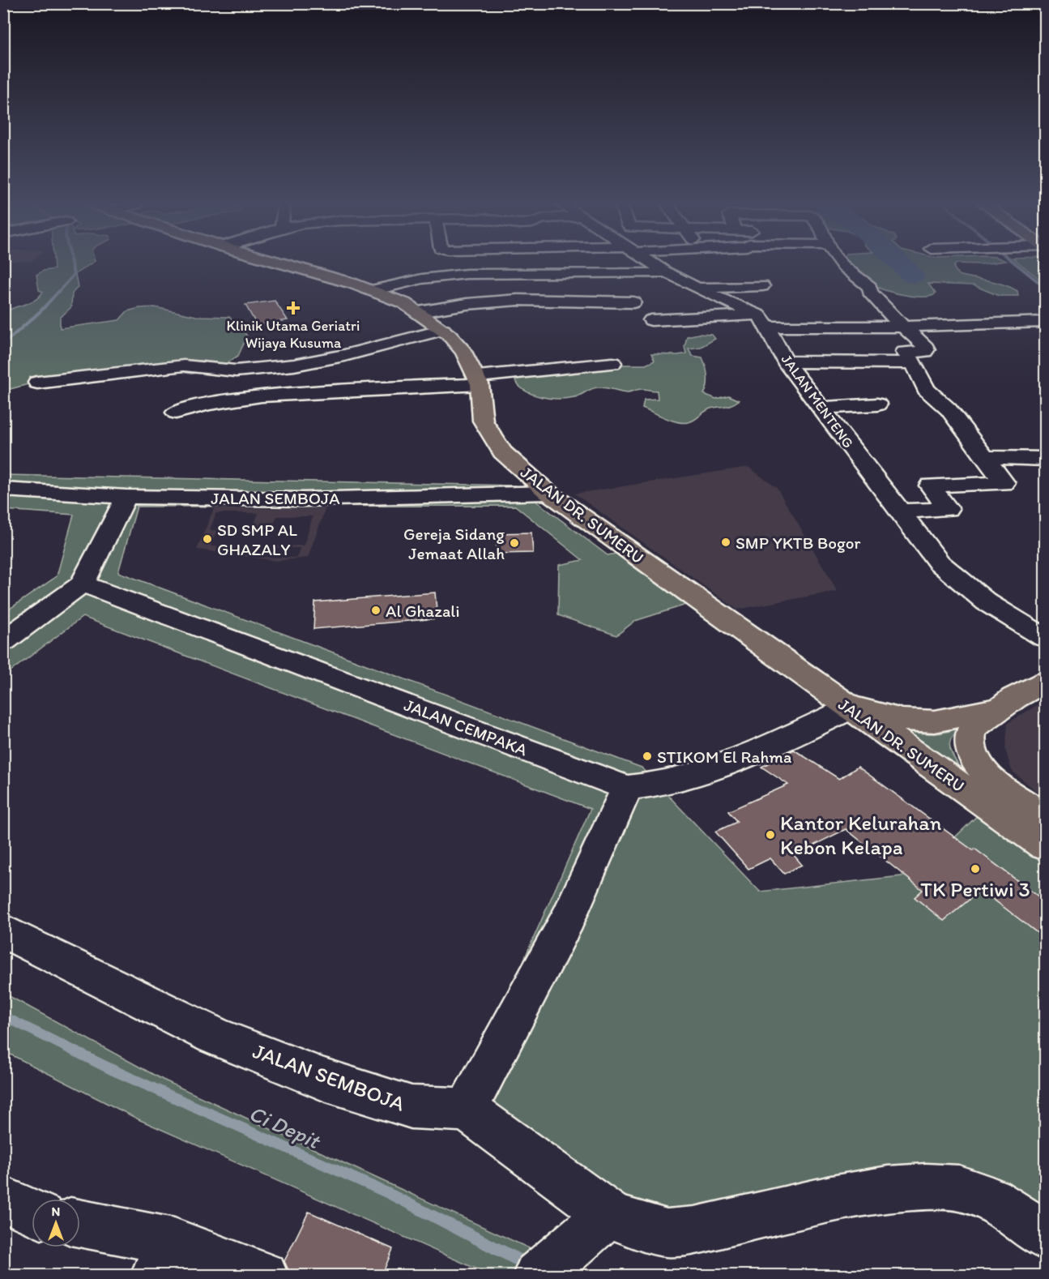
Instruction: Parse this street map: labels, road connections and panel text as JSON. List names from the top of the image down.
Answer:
{
  "streets": {
    "main road": ["JALAN DR. SUMERU"],
    "street": ["JALAN MENTENG", "JALAN SEMBOJA", "JALAN CEMPAKA"]
  },
  "crossings": [
    ["JALAN SEMBOJA", "JALAN DR. SUMERU"]
  ],
  "water": ["Ci Depit"],
  "places": {
    "health": ["Klinik Utama Geriatri Wijaya Kusuma"],
    "other": [
      "SD SMP AL GHAZALY",
      "SMP YKTB Bogor",
      "Gereja Sidang Jemaat Allah",
      "Al Ghazali",
      "STIKOM El Rahma",
      "Kantor Kelurahan Kebon Kelapa",
      "TK Pertiwi 3"
    ]
  },
  "north": "top"
}
